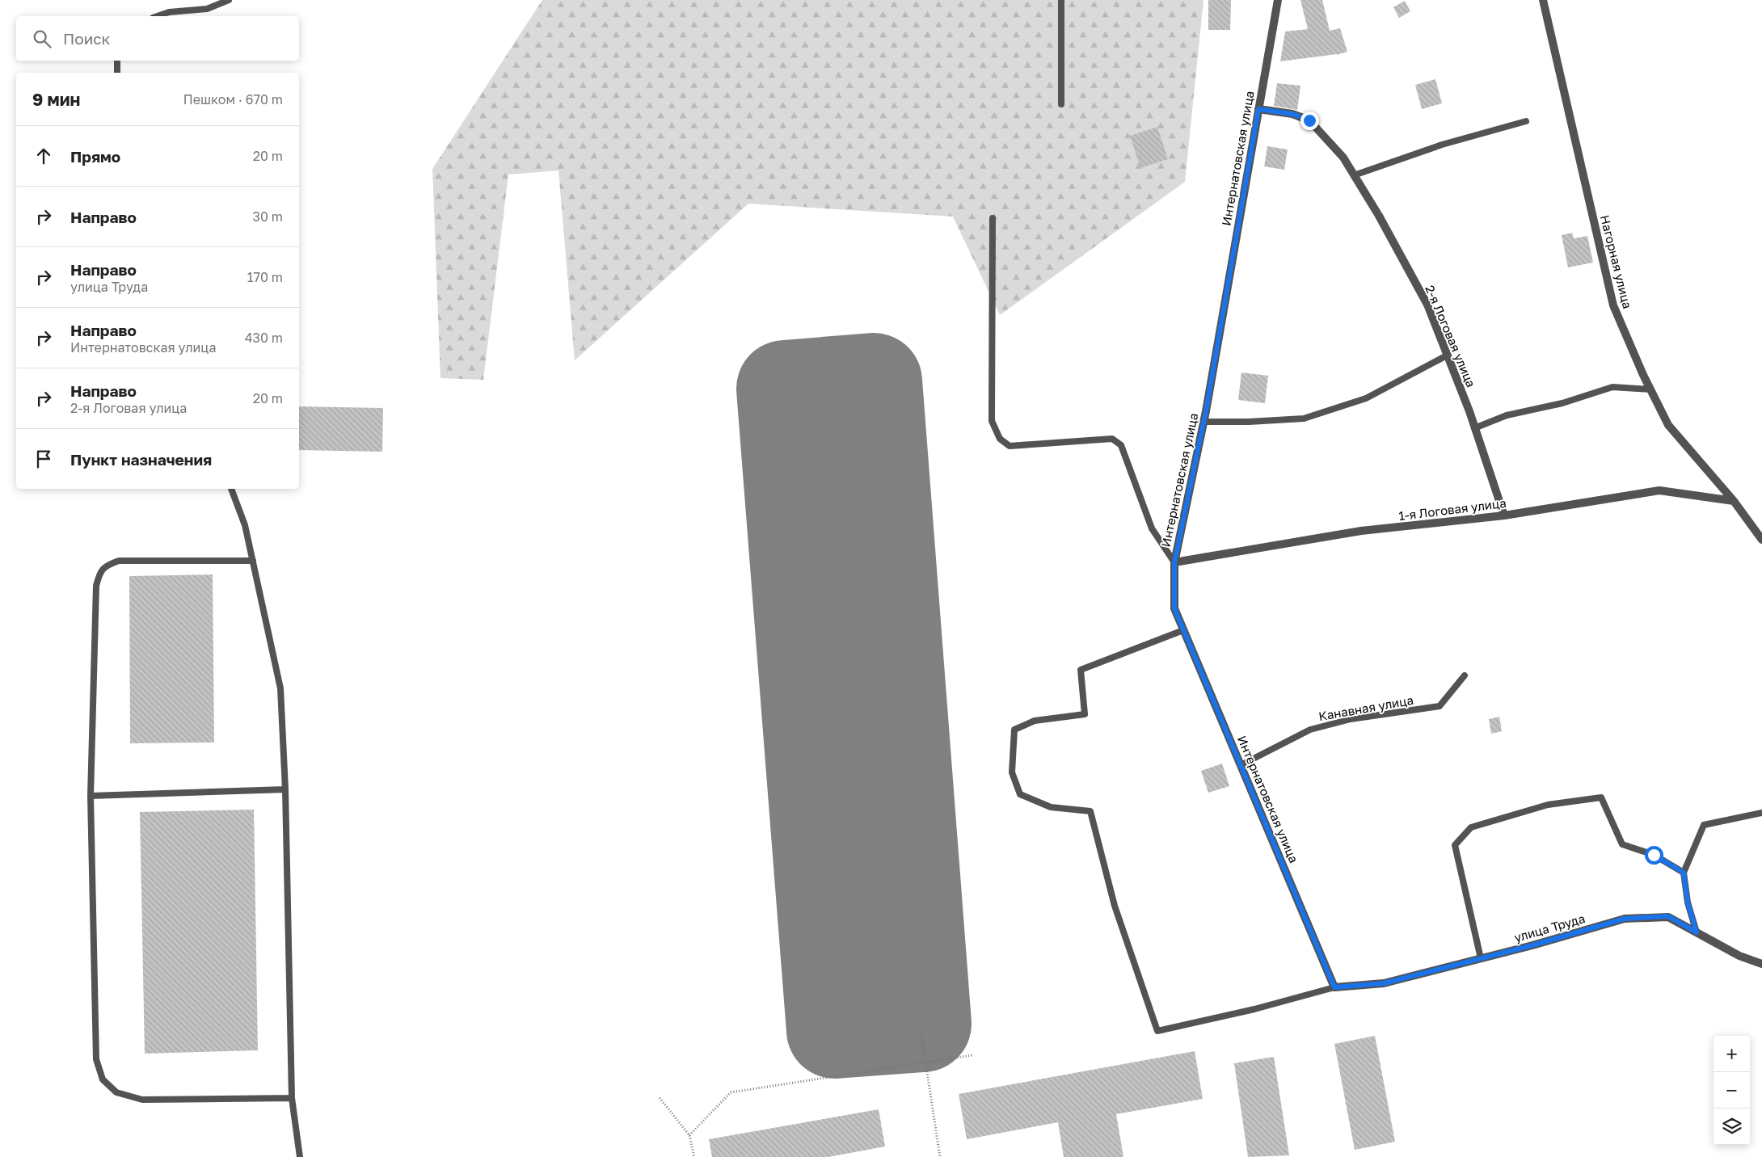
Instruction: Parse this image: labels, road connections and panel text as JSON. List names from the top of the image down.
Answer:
{
  "streets": {
    "street": [
      "Интернатовская улица",
      "Нагорная улица",
      "2-я Логовая улица",
      "1-я Логовая улица",
      "улица Труда"
    ],
    "lane": ["Канавная улица"]
  },
  "crossings": [
    ["Интернатовская улица", "2-я Логовая улица"],
    ["Интернатовская улица", "1-я Логовая улица"],
    ["Интернатовская улица", "Канавная улица"],
    ["Интернатовская улица", "улица Труда"],
    ["Нагорная улица", "1-я Логовая улица"],
    ["2-я Логовая улица", "1-я Логовая улица"]
  ],
  "page": {
    "search": "Поиск",
    "heading": ["9 мин", "Пешком · 670 m"],
    "list": [
      ["Прямо", "20 m"],
      ["Направо", "30 m"],
      ["Направо", "улица Труда", "170 m"],
      ["Направо", "Интернатовская улица", "430 m"],
      ["Направо", "2-я Логовая улица", "20 m"],
      "Пункт назначения"
    ],
    "map_buttons": ["+", "−"]
  }
}
